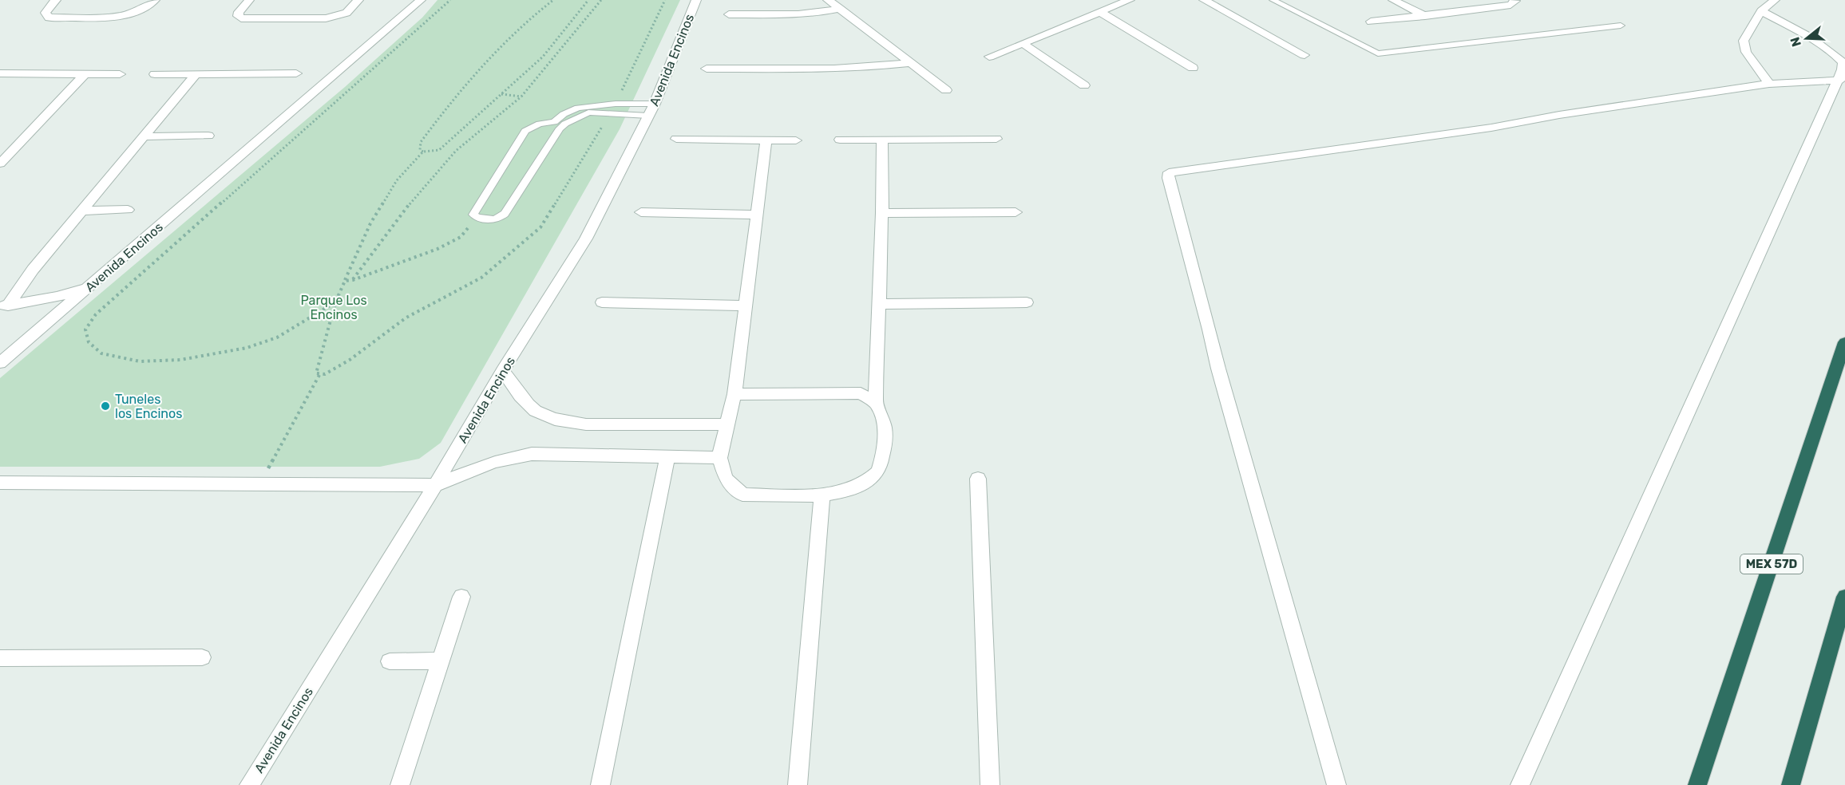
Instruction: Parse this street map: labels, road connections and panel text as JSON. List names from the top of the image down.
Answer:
{
  "streets": {
    "highway": ["MEX 57D"],
    "street": ["Avenida Encinos"]
  },
  "parks": ["Parque Los Encinos"],
  "places": ["Tuneles los Encinos"],
  "north": "left"
}
